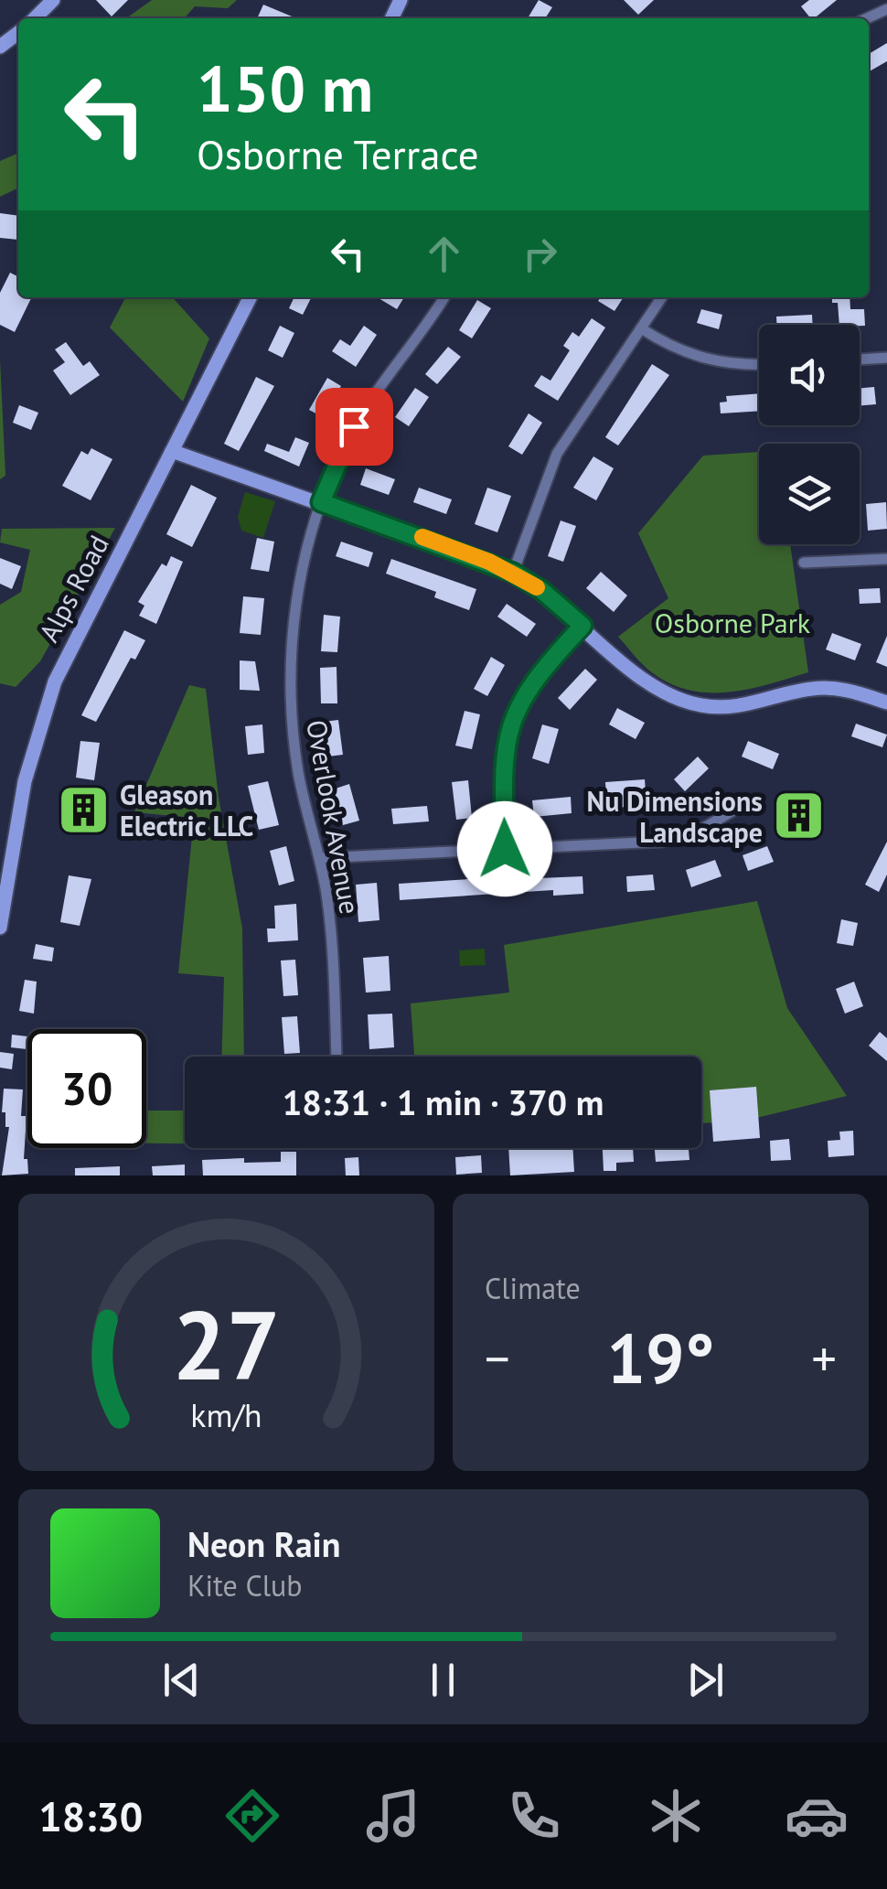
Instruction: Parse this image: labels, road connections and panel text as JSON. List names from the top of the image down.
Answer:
{
  "streets": {
    "street": ["Alps Road", "Overlook Avenue"]
  },
  "parks": ["Osborne Park"],
  "places": {
    "building": ["Gleason Electric LLC", "Nu Dimensions Landscape"]
  },
  "page": {
    "turn": ["150 m", "Osborne Terrace"],
    "limit": "30",
    "trip": "18:31 · 1 min · 370 m",
    "tile": "Climate",
    "heat": ["−", "19°", "+"],
    "song": ["Neon Rain", "Kite Club"],
    "tabs": "18:30",
    "gauge": ["27", "km/h"]
  }
}
